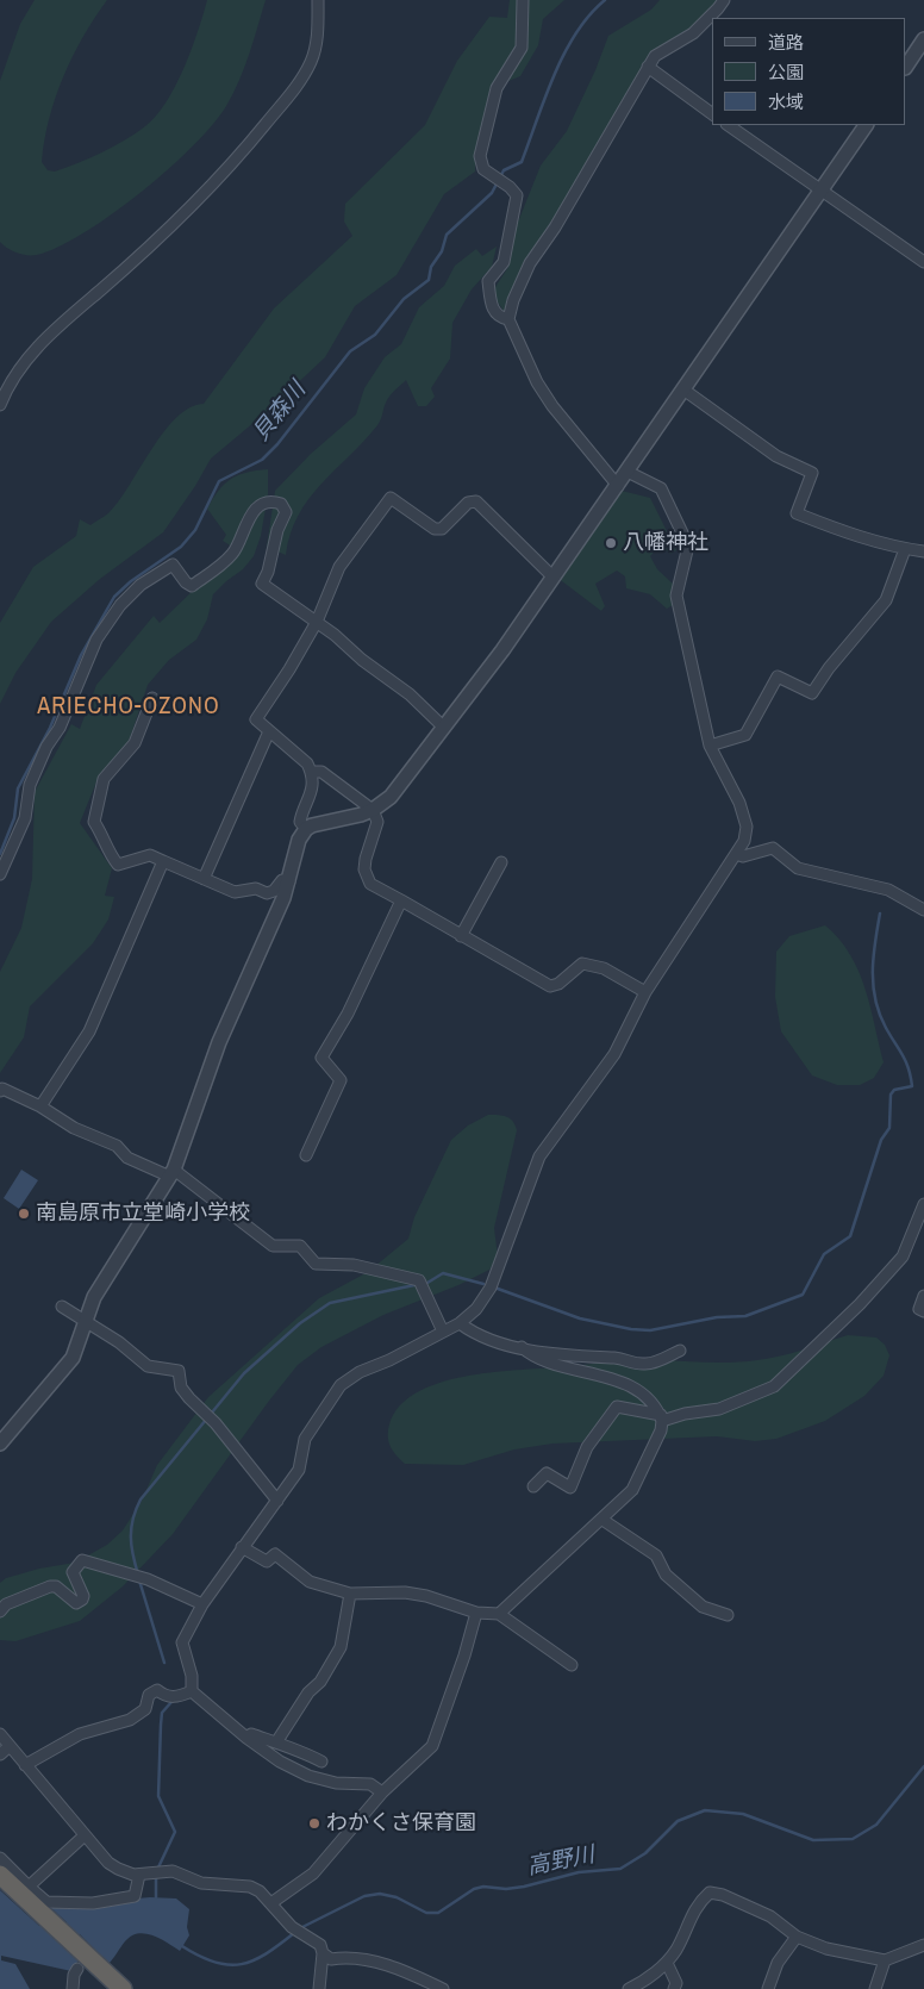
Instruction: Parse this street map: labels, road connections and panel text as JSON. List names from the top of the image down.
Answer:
{
  "districts": ["ARIECHO-OZONO"],
  "water": ["貝森川", "高野川"],
  "places": ["八幡神社", "南島原市立堂崎小学校", "わかくさ保育園"],
  "legend": ["道路", "公園", "水域"]
}
